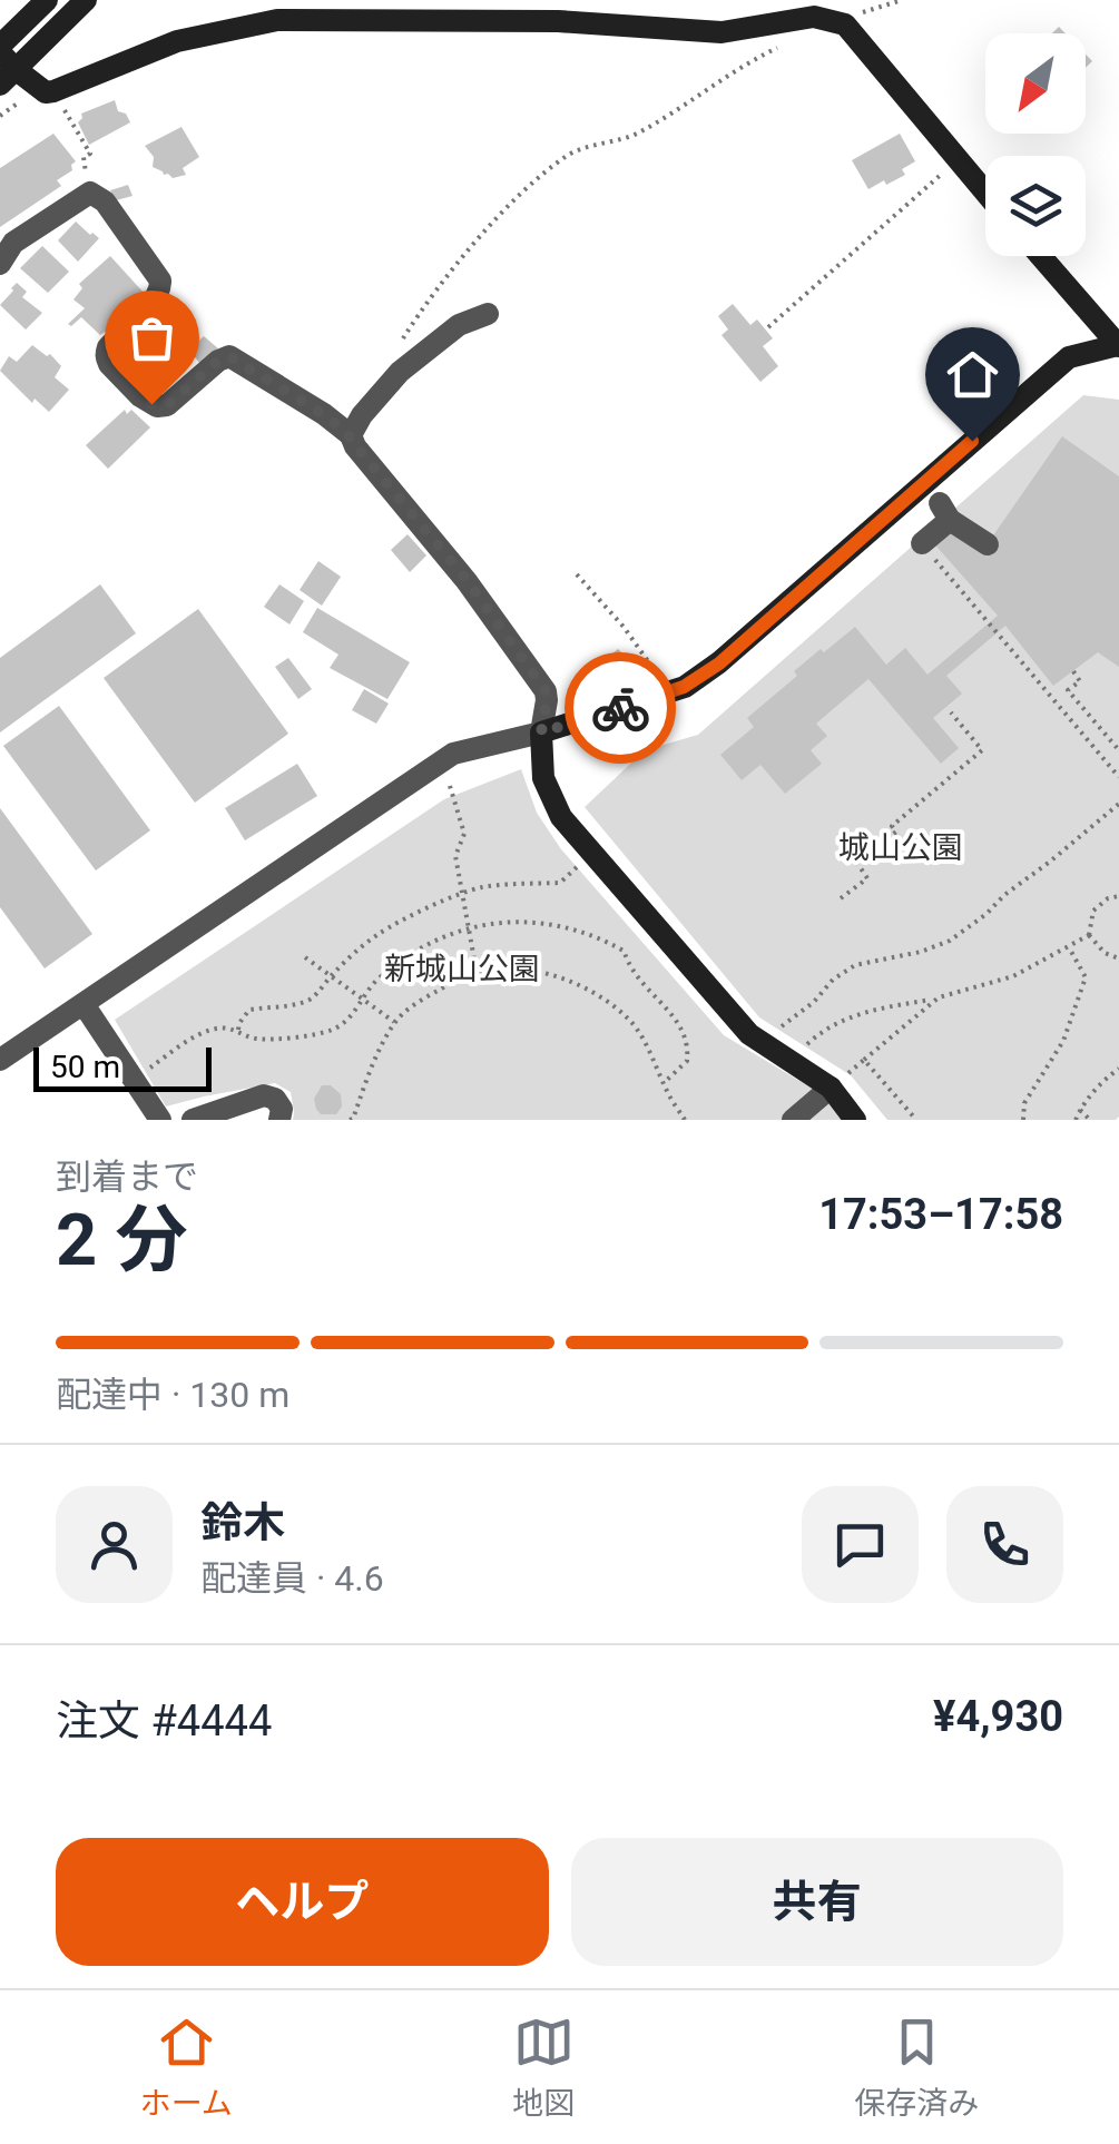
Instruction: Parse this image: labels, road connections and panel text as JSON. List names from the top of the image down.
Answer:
{
  "parks": ["城山公園", "新城山公園"],
  "scale_bar": "50 m",
  "north": "bottom left",
  "page": {
    "scale": "50 m",
    "heading": ["2 分", "到着まで", "17:53–17:58"],
    "panel": [
      "鈴木",
      "配達員 · 4.6",
      "注文 #4444",
      "¥4,930"
    ],
    "bar": "配達中 · 130 m",
    "buttons": ["ヘルプ", "共有"],
    "tabs": ["ホーム", "地図", "保存済み"]
  }
}
